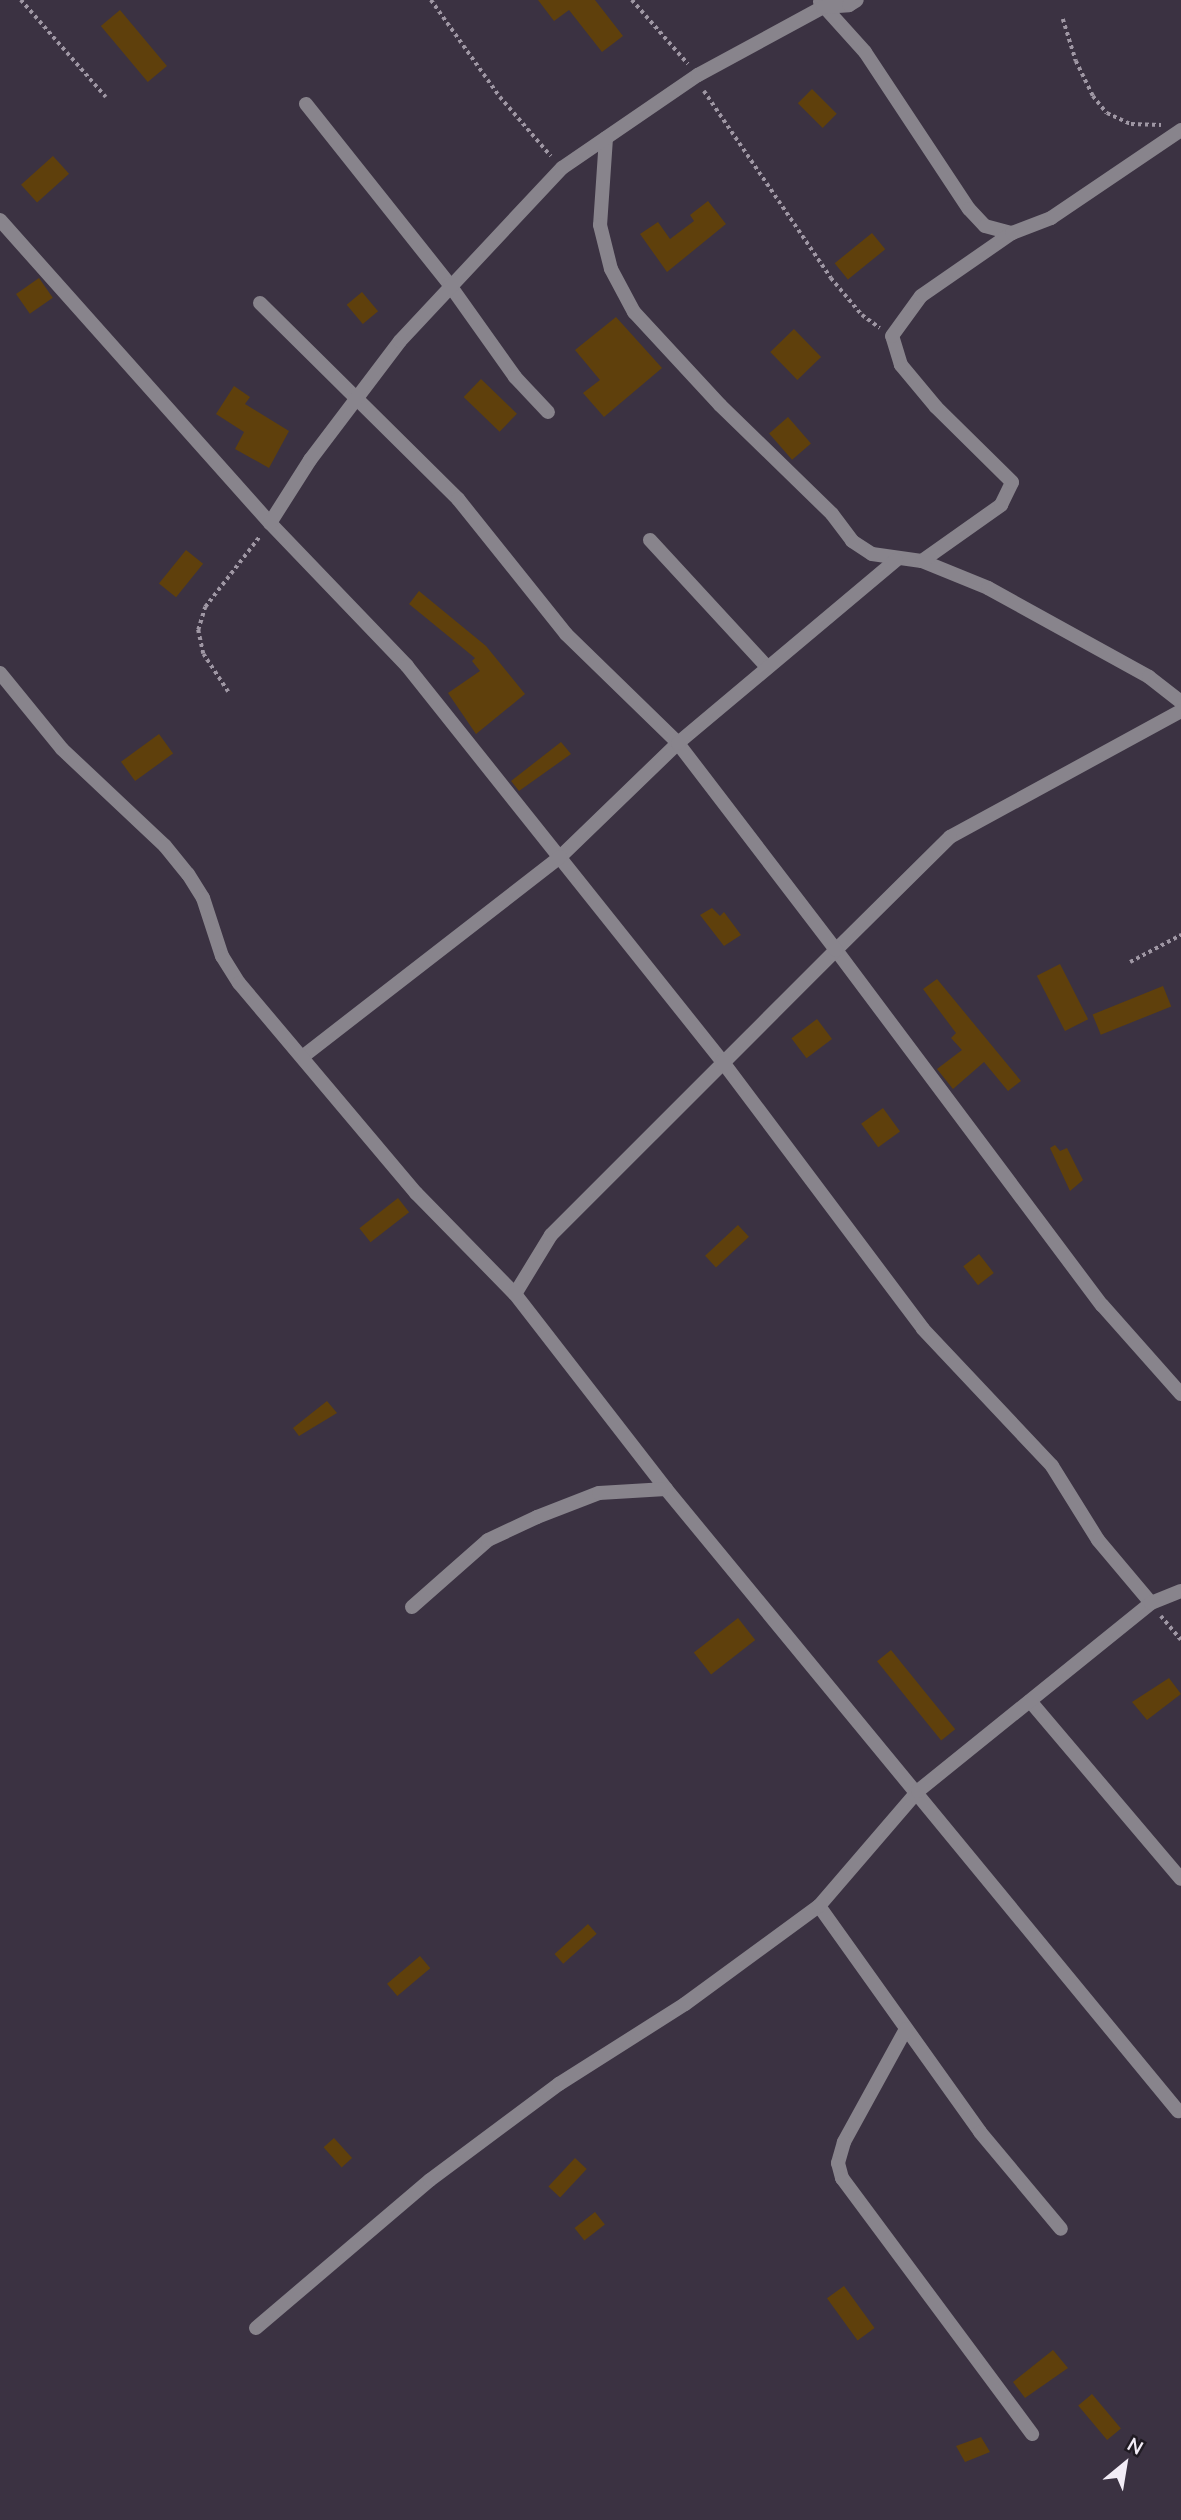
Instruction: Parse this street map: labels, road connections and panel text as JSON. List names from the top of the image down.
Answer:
{
  "north": "top right"
}
